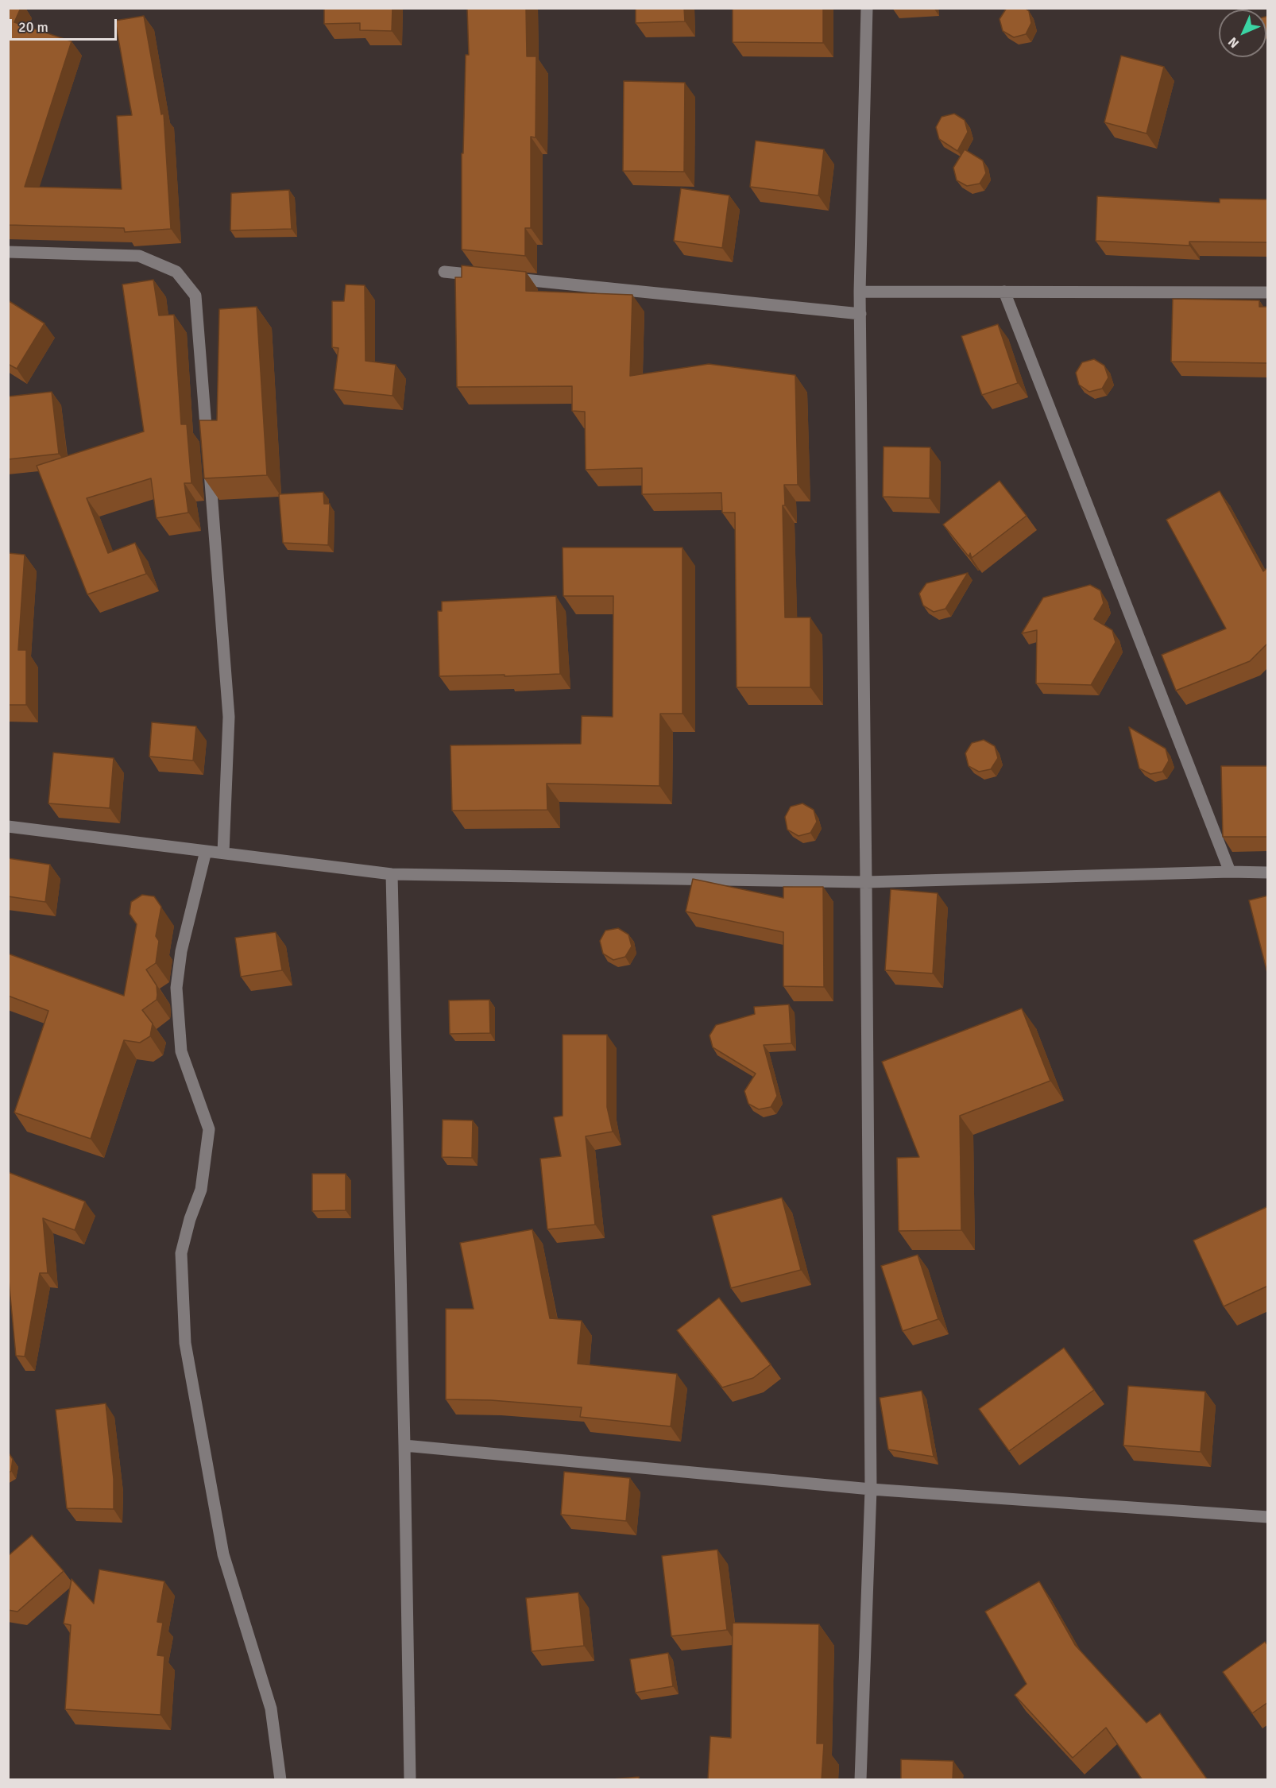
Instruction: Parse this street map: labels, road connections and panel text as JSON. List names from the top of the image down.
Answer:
{
  "scale_bar": "20 m",
  "north": "bottom left"
}
